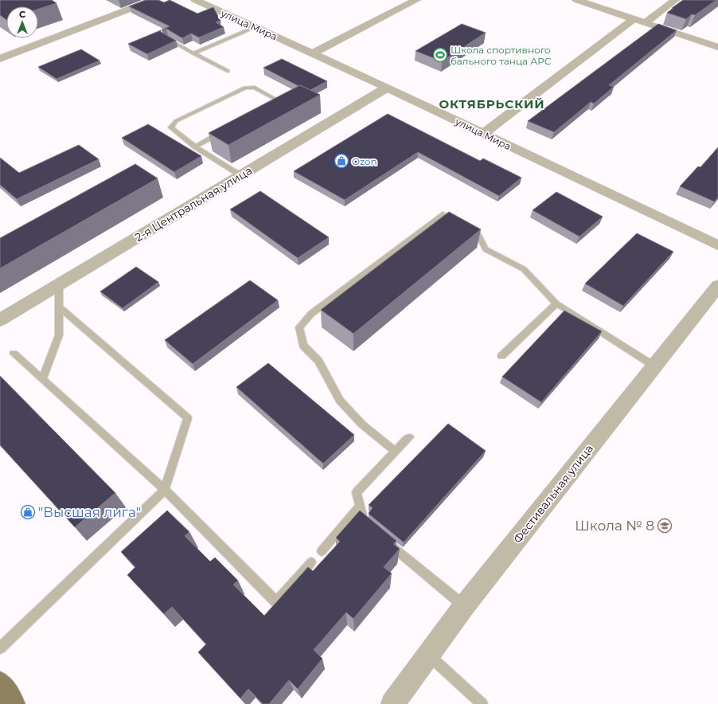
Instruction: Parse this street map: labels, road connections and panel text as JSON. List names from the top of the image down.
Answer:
{
  "streets": {
    "street": ["улица Мира", "2-я Центральная улица", "Фестивальная улица"]
  },
  "crossings": [
    ["улица Мира", "2-я Центральная улица"]
  ],
  "districts": ["ОКТЯБРЬСКИЙ"],
  "places": {
    "sports": ["Школа спортивного бального танца АРС"],
    "shop": ["Ozon", "\"Высшая лига\""],
    "school or university": ["Школа № 8"]
  },
  "north": "top"
}
